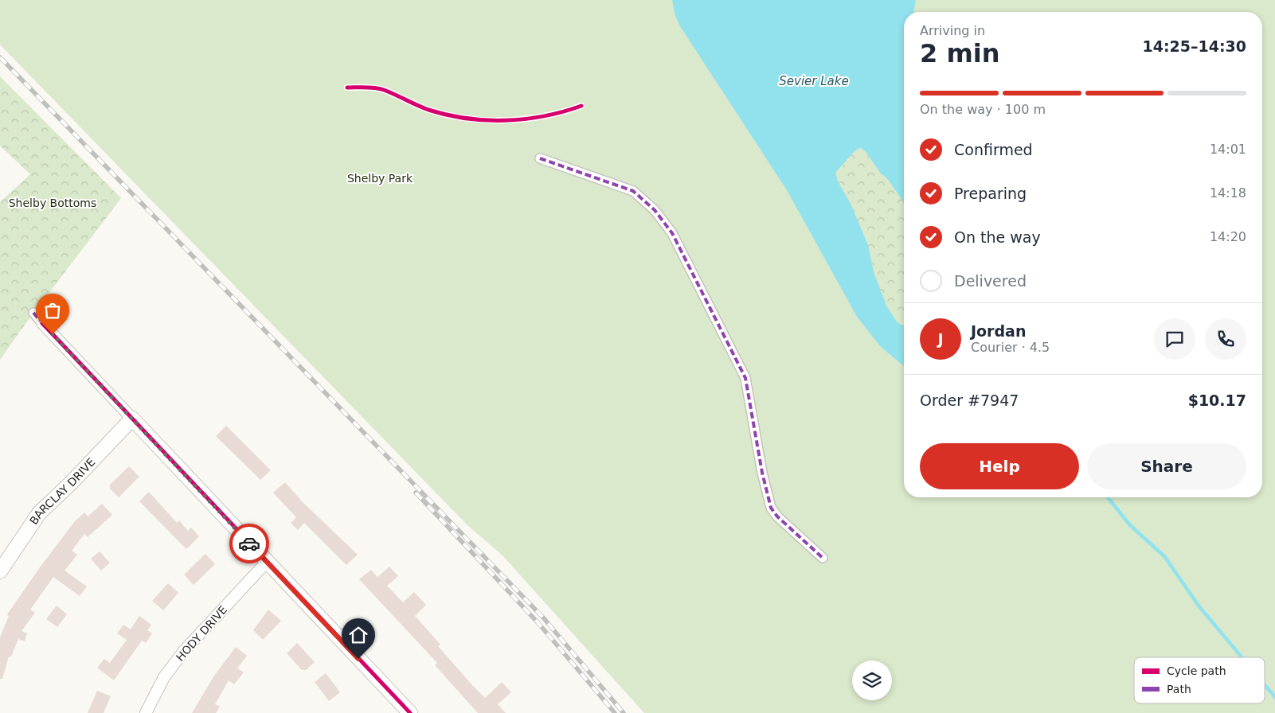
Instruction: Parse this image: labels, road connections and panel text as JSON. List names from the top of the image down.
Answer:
{
  "streets": {
    "street": ["BARCLAY DRIVE", "HODY DRIVE"]
  },
  "water": ["Sevier Lake"],
  "parks": ["Shelby Park", "Shelby Bottoms"],
  "legend": ["Cycle path", "Path"],
  "page": {
    "heading": ["2 min", "Arriving in", "14:25–14:30"],
    "panel": [
      "Jordan",
      "Courier · 4.5",
      "Order #7947",
      "$10.17"
    ],
    "bar": "On the way · 100 m",
    "list": [
      ["Confirmed", "14:01"],
      ["Preparing", "14:18"],
      ["On the way", "14:20"],
      "Delivered"
    ],
    "round": "J",
    "buttons": ["Help", "Share"]
  }
}
